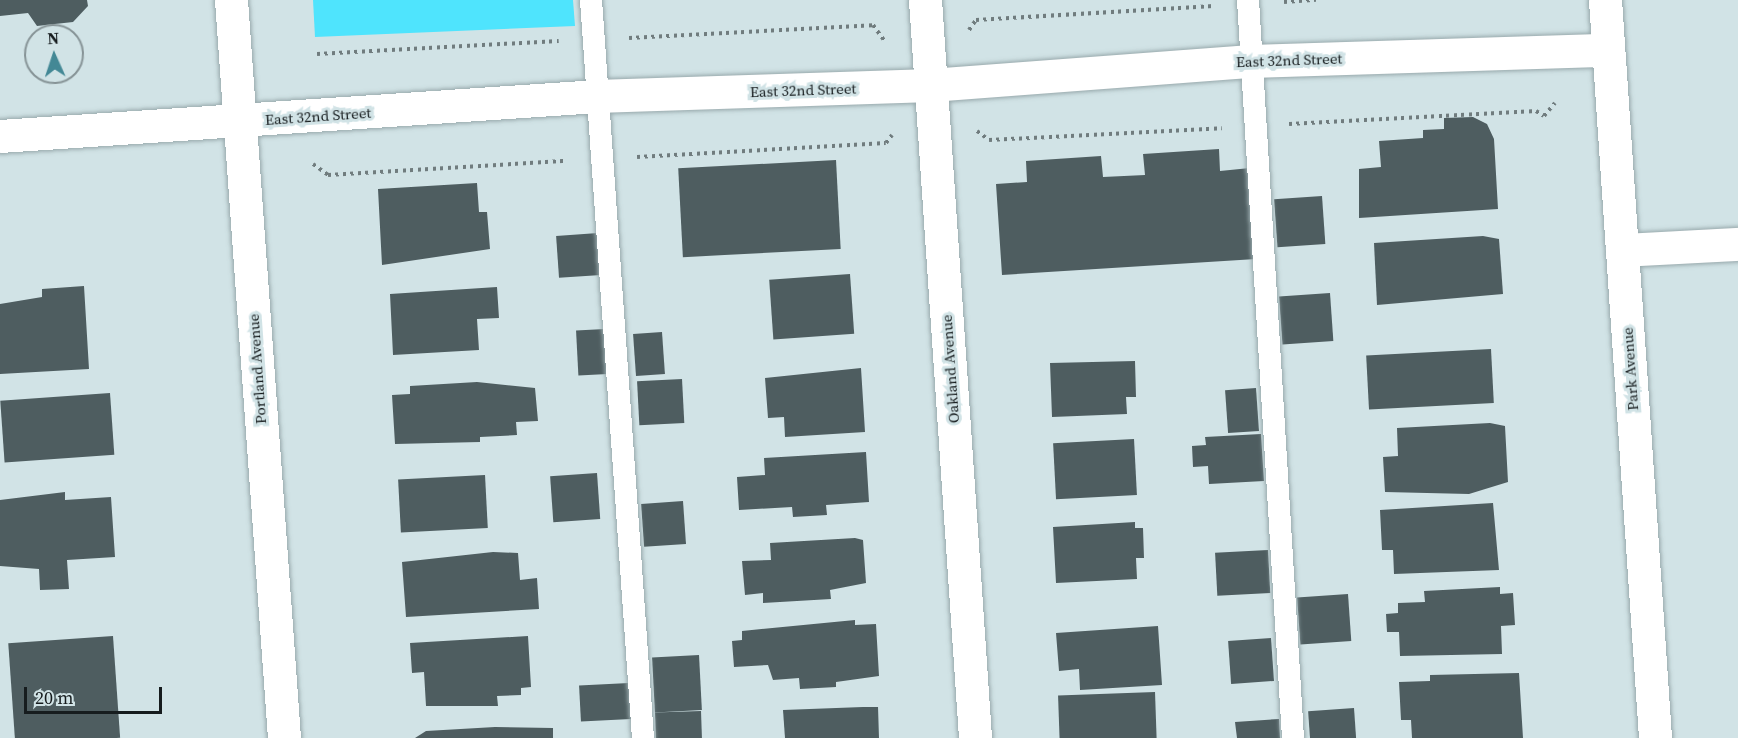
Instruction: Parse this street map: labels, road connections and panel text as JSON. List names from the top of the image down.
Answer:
{
  "streets": {
    "street": [
      "East 32nd Street",
      "Portland Avenue",
      "Oakland Avenue",
      "Park Avenue"
    ]
  },
  "crossings": [
    ["East 32nd Street", "Portland Avenue"],
    ["East 32nd Street", "Oakland Avenue"],
    ["East 32nd Street", "Park Avenue"]
  ],
  "scale_bar": "20 m",
  "north": "top"
}
